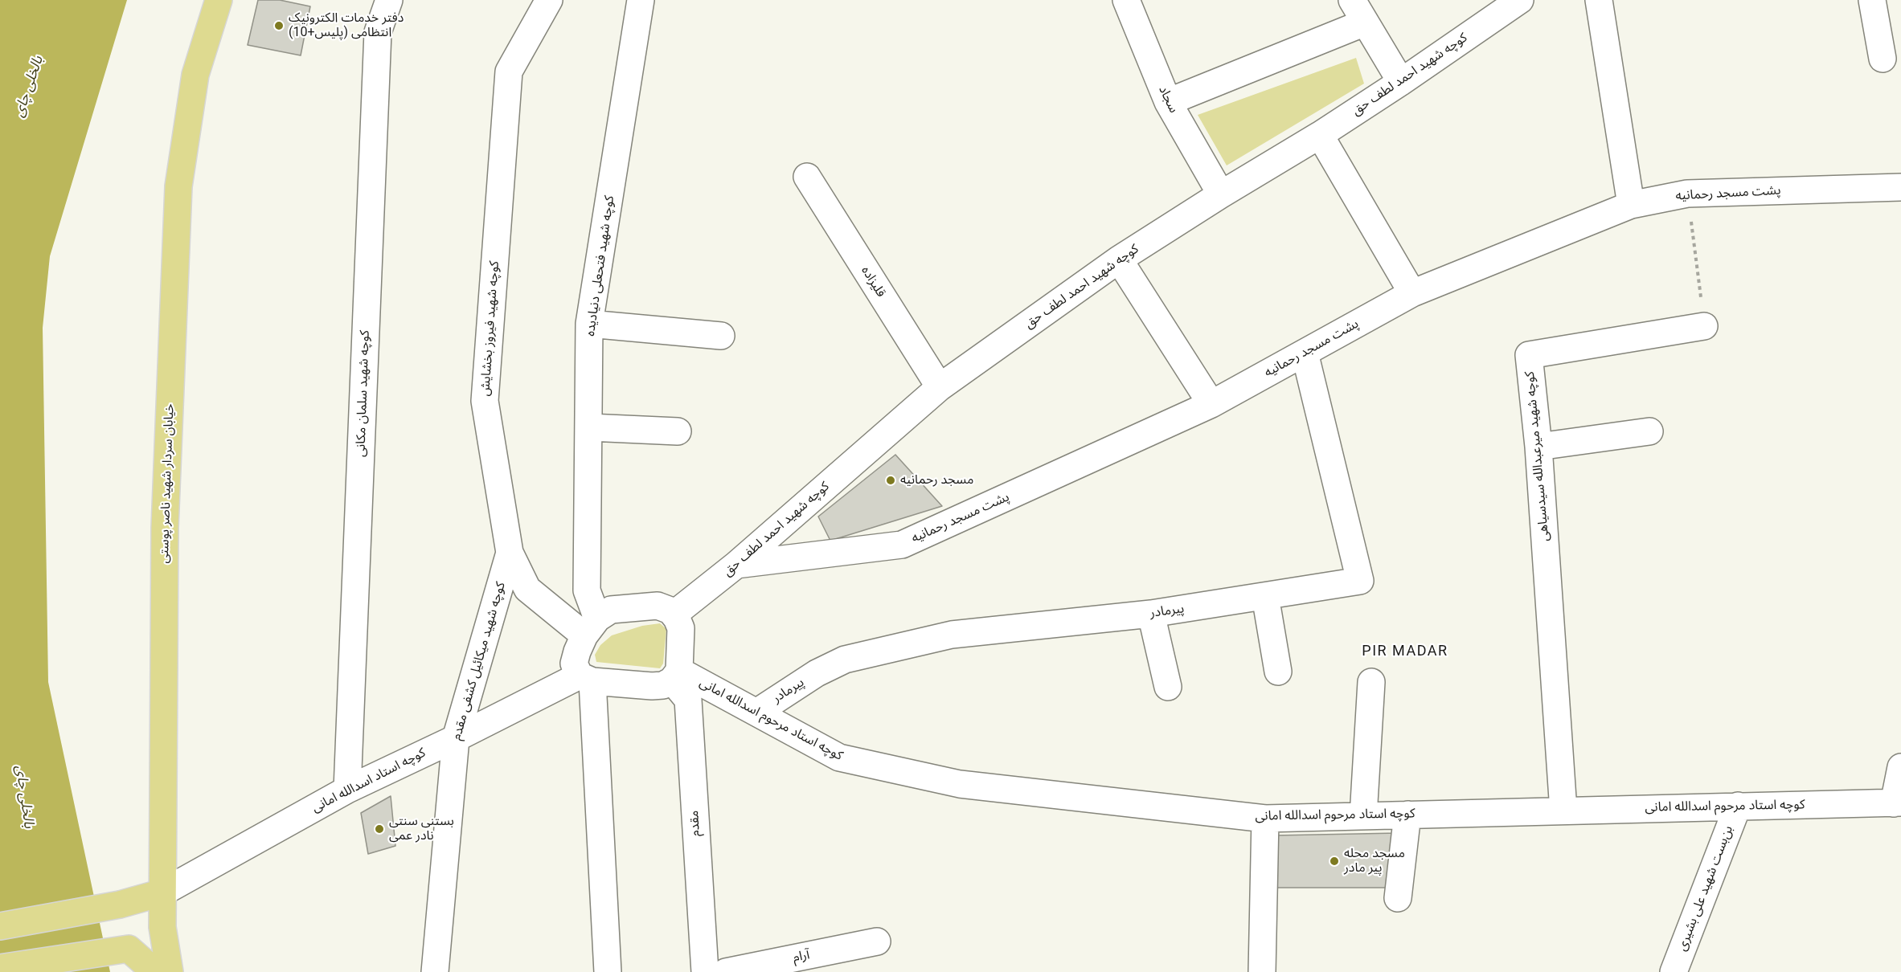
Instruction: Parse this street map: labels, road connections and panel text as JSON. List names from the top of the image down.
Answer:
{
  "streets": {
    "main road": ["خیابان سردار شهید ناصر پوستی"],
    "street": [
      "کوچه شهید احمد لطف حق",
      "سجاد",
      "پشت مسجد رحمانیه",
      "کوچه شهید فتحعلی دنیادیده",
      "قلیزاده",
      "کوچه شهید فیروز بخشایش",
      "کوچه شهید سلمان مکانی",
      "کوچه شهید میرعبدالله سیدسیاهی",
      "پیرمادر",
      "کوچه شهید میکائیل کشفی مقدم",
      "کوچه استاد مرحوم اسدالله امانی",
      "کوچه استاد اسدالله امانی",
      "مقدم",
      "بن‌بست شهید علی بشیری",
      "آرام"
    ]
  },
  "crossings": [
    ["کوچه شهید احمد لطف حق", "سجاد"],
    ["کوچه شهید احمد لطف حق", "پشت مسجد رحمانیه"],
    ["کوچه شهید احمد لطف حق", "کوچه شهید فتحعلی دنیادیده"],
    ["کوچه شهید احمد لطف حق", "قلیزاده"],
    ["کوچه شهید احمد لطف حق", "کوچه شهید فیروز بخشایش"],
    ["کوچه شهید احمد لطف حق", "کوچه استاد مرحوم اسدالله امانی"],
    ["کوچه شهید احمد لطف حق", "کوچه استاد اسدالله امانی"],
    ["کوچه شهید احمد لطف حق", "مقدم"],
    ["پشت مسجد رحمانیه", "پیرمادر"],
    ["کوچه شهید فتحعلی دنیادیده", "کوچه شهید فیروز بخشایش"],
    ["کوچه شهید فتحعلی دنیادیده", "کوچه استاد مرحوم اسدالله امانی"],
    ["کوچه شهید فتحعلی دنیادیده", "کوچه استاد اسدالله امانی"],
    ["کوچه شهید فتحعلی دنیادیده", "مقدم"],
    ["کوچه شهید فیروز بخشایش", "کوچه شهید میکائیل کشفی مقدم"],
    ["کوچه شهید فیروز بخشایش", "کوچه استاد مرحوم اسدالله امانی"],
    ["کوچه شهید فیروز بخشایش", "کوچه استاد اسدالله امانی"],
    ["کوچه شهید فیروز بخشایش", "مقدم"],
    ["کوچه شهید سلمان مکانی", "کوچه استاد اسدالله امانی"],
    ["کوچه شهید میرعبدالله سیدسیاهی", "کوچه استاد مرحوم اسدالله امانی"],
    ["خیابان سردار شهید ناصر پوستی", "کوچه استاد اسدالله امانی"],
    ["پیرمادر", "کوچه استاد مرحوم اسدالله امانی"],
    ["کوچه شهید میکائیل کشفی مقدم", "کوچه استاد اسدالله امانی"],
    ["کوچه استاد مرحوم اسدالله امانی", "کوچه استاد اسدالله امانی"],
    ["کوچه استاد مرحوم اسدالله امانی", "مقدم"],
    ["کوچه استاد مرحوم اسدالله امانی", "بن‌بست شهید علی بشیری"],
    ["کوچه استاد اسدالله امانی", "مقدم"]
  ],
  "districts": ["PIR MADAR"],
  "water": ["بالخلی چای"],
  "places": [
    "دفتر خدمات الکترونیک انتظامی (پلیس+10)",
    "مسجد رحمانیه",
    "بستنی سنتی نادر عمی",
    "مسجد محله پیر مادر"
  ]
}
